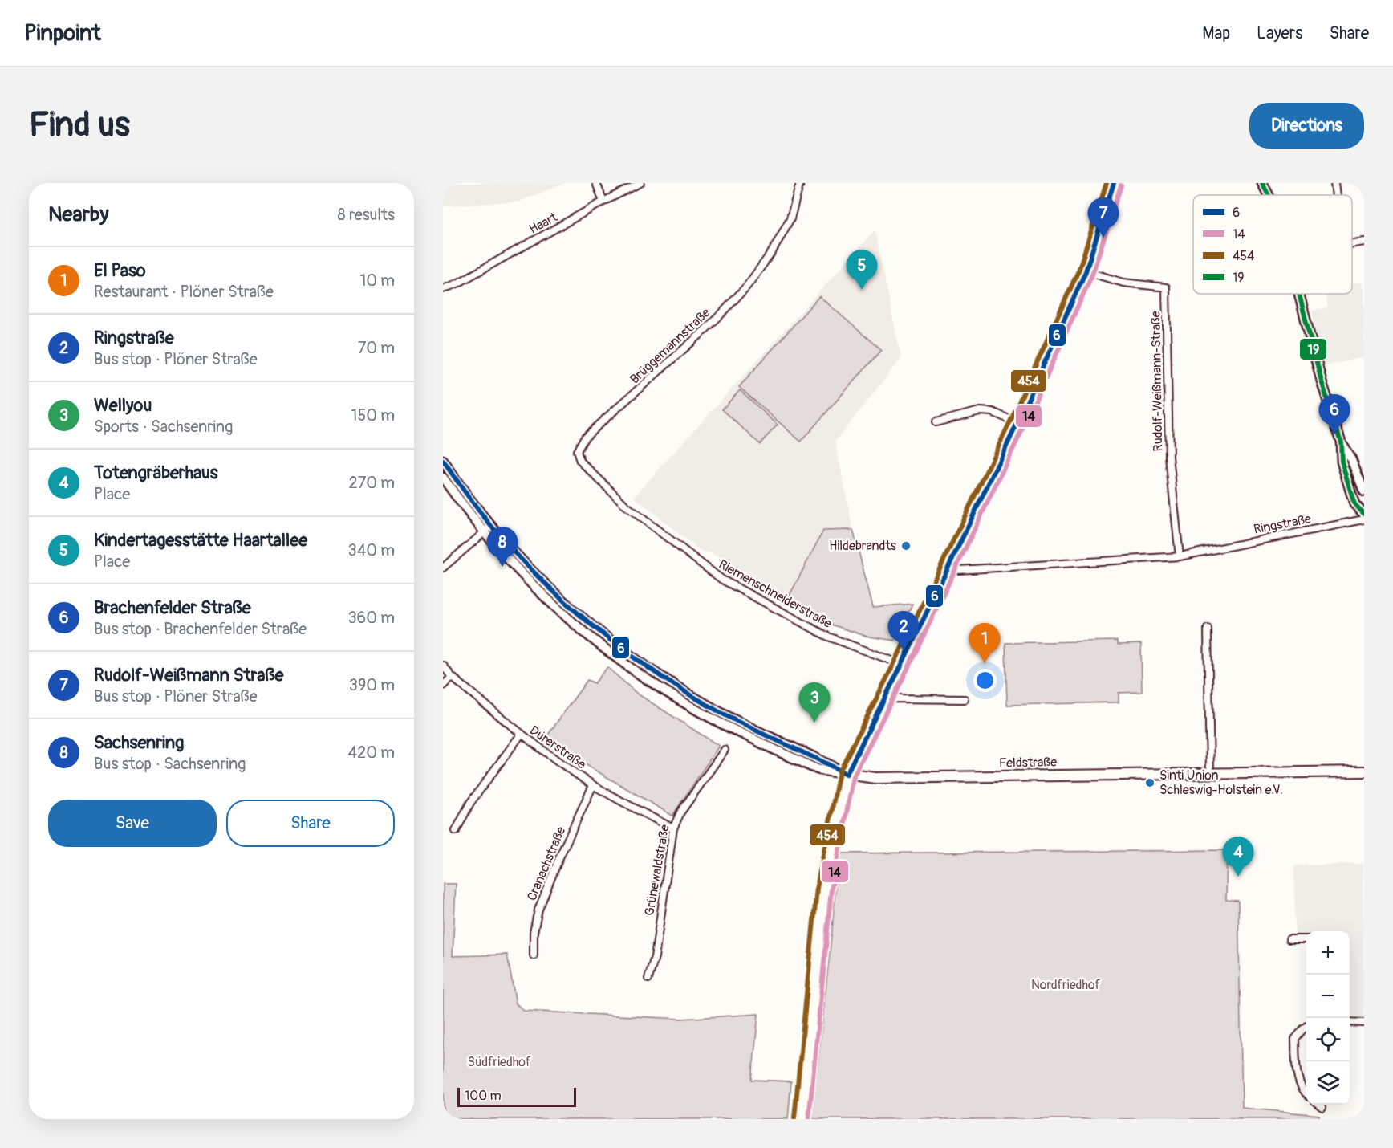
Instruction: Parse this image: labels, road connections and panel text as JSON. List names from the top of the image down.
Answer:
{
  "streets": {
    "main road": ["Feldstraße"],
    "street": [
      "Haart",
      "Brüggemannstraße",
      "Rudolf-Weißmann-Straße",
      "Ringstraße",
      "Riemenschneiderstraße",
      "Dürerstraße",
      "Cranachstraße",
      "Grünewaldstraße"
    ]
  },
  "crossings": [
    ["Brüggemannstraße", "Riemenschneiderstraße"],
    ["Rudolf-Weißmann-Straße", "Ringstraße"],
    ["Dürerstraße", "Cranachstraße"],
    ["Dürerstraße", "Grünewaldstraße"]
  ],
  "parks": ["Nordfriedhof", "Südfriedhof"],
  "places": ["Hildebrandts", "Sinti Union Schleswig-Holstein e.V."],
  "lines": [
    "transit line 6",
    "transit line 454",
    "transit line 19",
    "transit line 14"
  ],
  "legend": [
    "6",
    "14",
    "454",
    "19"
  ],
  "scale_bar": "100 m",
  "page": {
    "header": "Pinpoint",
    "nav": ["Map", "Layers", "Share"],
    "buttons": [
      "Directions",
      ["Save", "Share"]
    ],
    "title": "Find us",
    "heading": ["Nearby", "8 results"],
    "pins": [
      "7",
      "5",
      "6",
      "8",
      "2",
      "1",
      "3",
      "4"
    ],
    "list": [
      {
        "mark": "1",
        "name": "El Paso",
        "note": "Restaurant · Plöner Straße",
        "value": "10 m"
      },
      {
        "mark": "2",
        "name": "Ringstraße",
        "note": "Bus stop · Plöner Straße",
        "value": "70 m"
      },
      {
        "mark": "3",
        "name": "Wellyou",
        "note": "Sports · Sachsenring",
        "value": "150 m"
      },
      {
        "mark": "4",
        "name": "Totengräberhaus",
        "note": "Place",
        "value": "270 m"
      },
      {
        "mark": "5",
        "name": "Kindertagesstätte Haartallee",
        "note": "Place",
        "value": "340 m"
      },
      {
        "mark": "6",
        "name": "Brachenfelder Straße",
        "note": "Bus stop · Brachenfelder Straße",
        "value": "360 m"
      },
      {
        "mark": "7",
        "name": "Rudolf-Weißmann Straße",
        "note": "Bus stop · Plöner Straße",
        "value": "390 m"
      },
      {
        "mark": "8",
        "name": "Sachsenring",
        "note": "Bus stop · Sachsenring",
        "value": "420 m"
      }
    ],
    "map_buttons": ["+", "−"],
    "scale": "100 m"
  }
}
